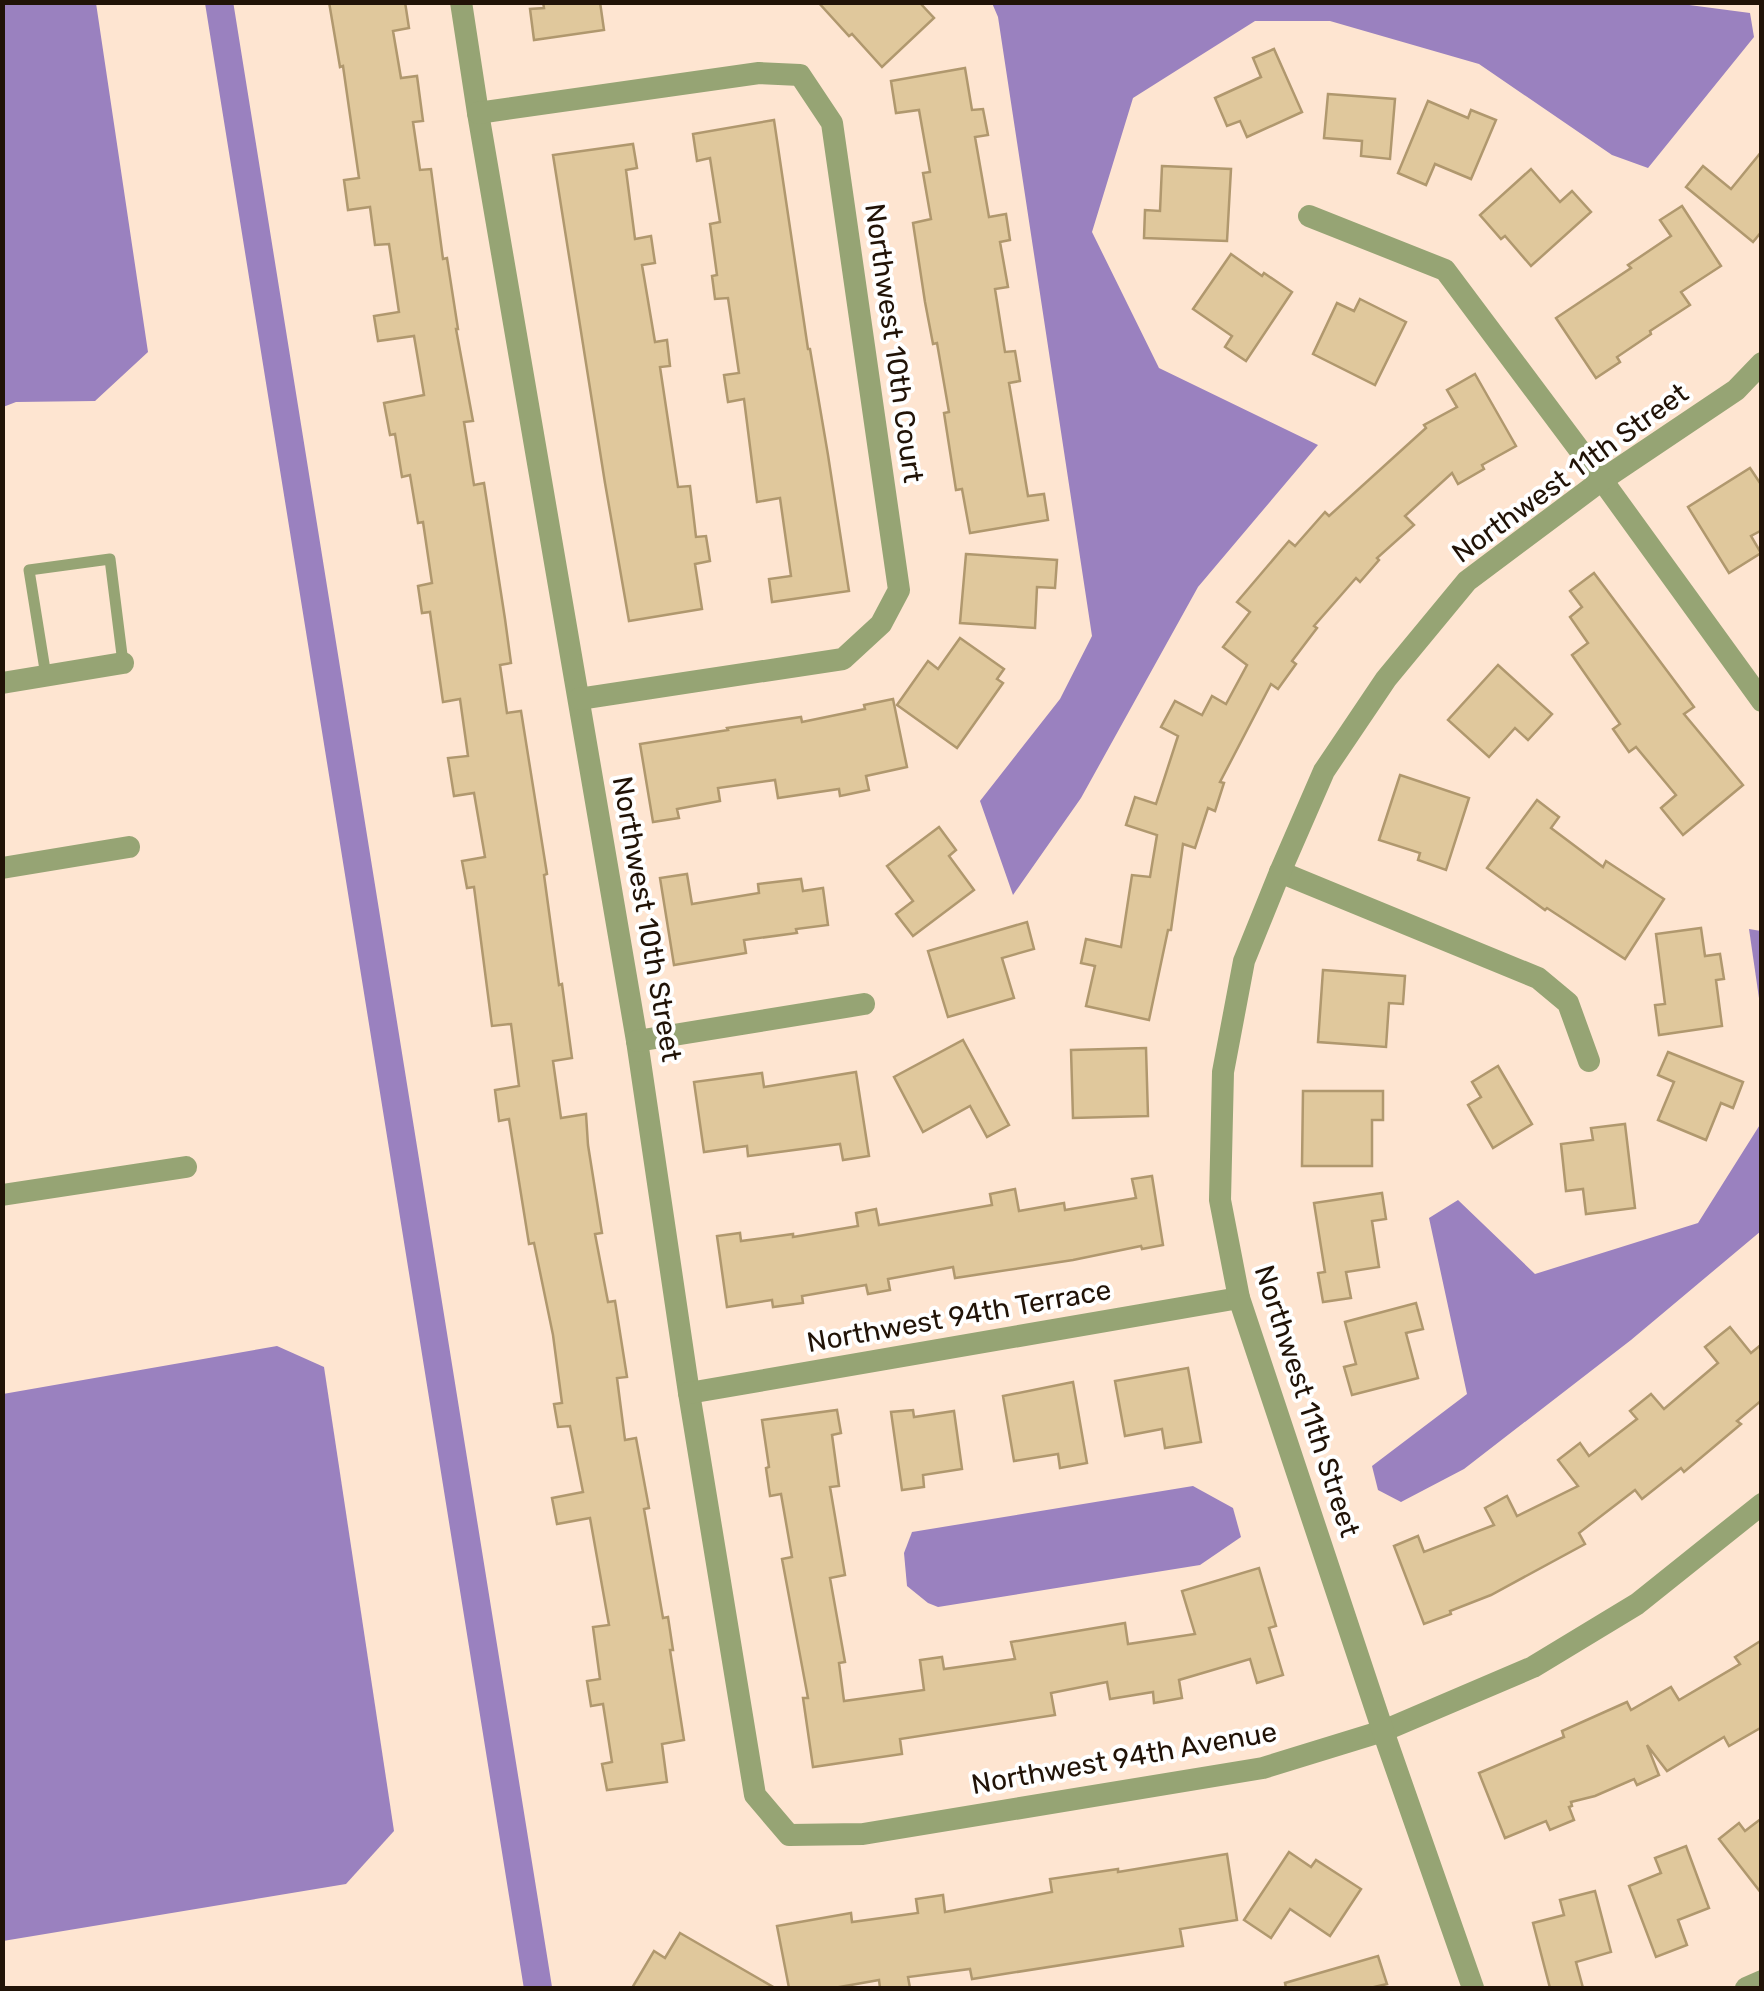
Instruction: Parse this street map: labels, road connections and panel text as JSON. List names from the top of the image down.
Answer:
{
  "streets": {
    "street": [
      "Northwest 10th Court",
      "Northwest 11th Street",
      "Northwest 10th Street",
      "Northwest 94th Terrace",
      "Northwest 94th Avenue"
    ]
  },
  "crossings": [
    ["Northwest 10th Court", "Northwest 10th Street"],
    ["Northwest 11th Street", "Northwest 94th Terrace"],
    ["Northwest 11th Street", "Northwest 94th Avenue"],
    ["Northwest 10th Street", "Northwest 94th Terrace"],
    ["Northwest 10th Street", "Northwest 94th Avenue"]
  ]
}
